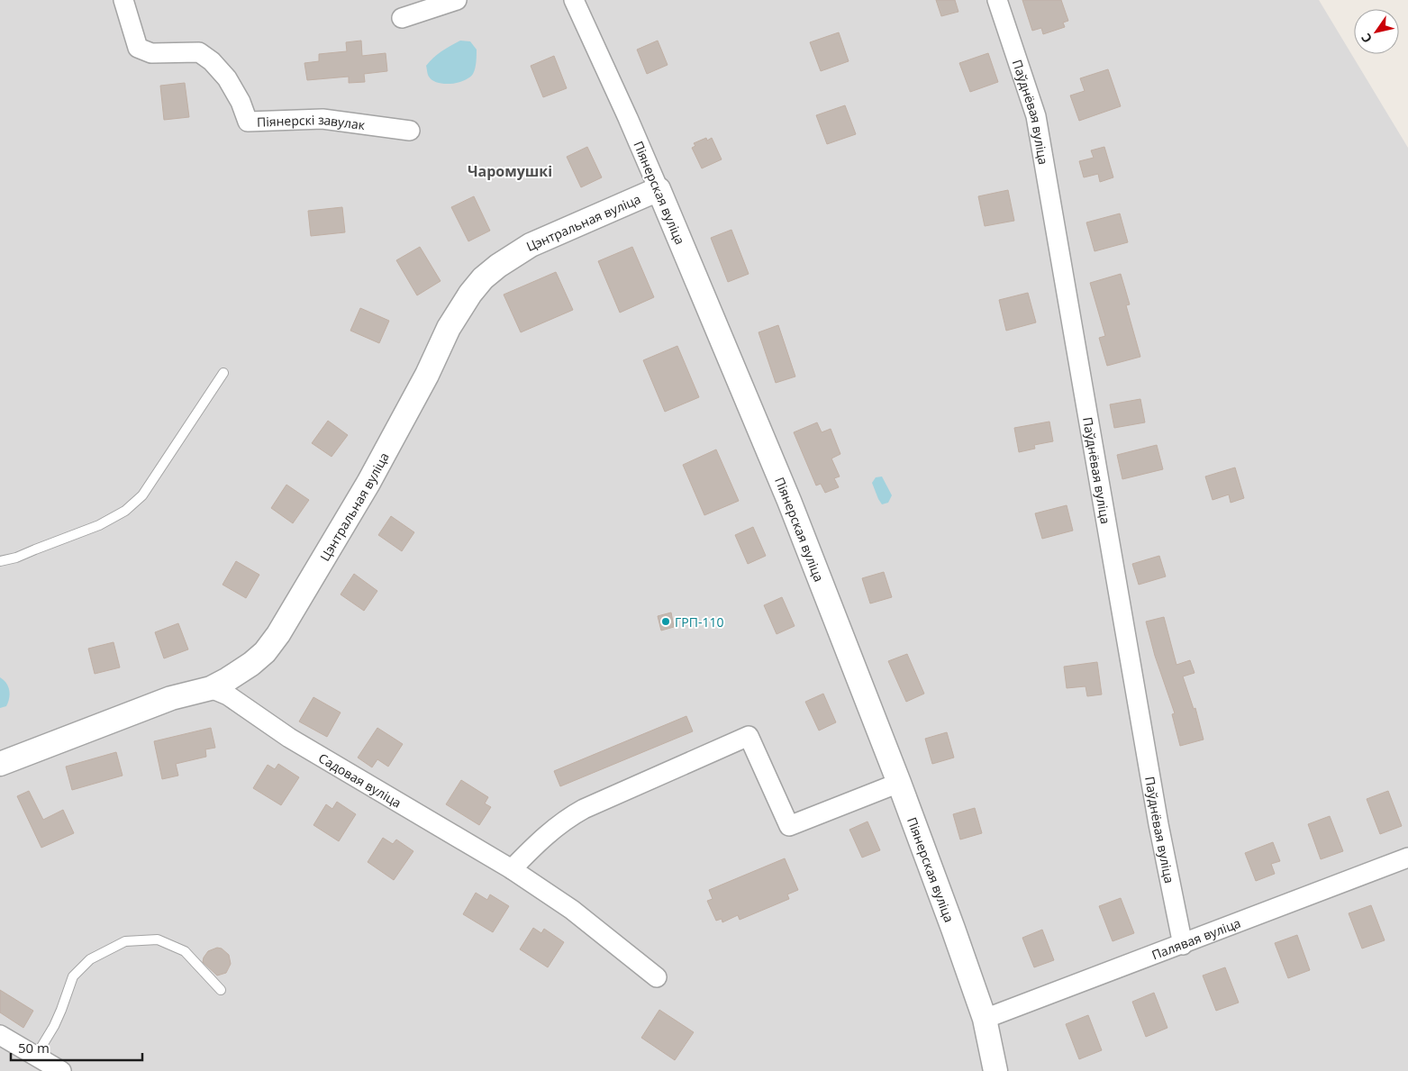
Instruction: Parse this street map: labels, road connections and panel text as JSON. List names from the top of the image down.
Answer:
{
  "streets": {
    "street": [
      "Паўднёвая вуліца",
      "Піянерскі завулак",
      "Піянерская вуліца",
      "Цэнтральная вуліца",
      "Садовая вуліца",
      "Палявая вуліца"
    ]
  },
  "crossings": [
    ["Паўднёвая вуліца", "Палявая вуліца"],
    ["Піянерская вуліца", "Цэнтральная вуліца"],
    ["Піянерская вуліца", "Палявая вуліца"],
    ["Цэнтральная вуліца", "Садовая вуліца"]
  ],
  "districts": ["Чаромушкі"],
  "places": ["ГРП-110"],
  "scale_bar": "50 m",
  "north": "bottom left"
}
